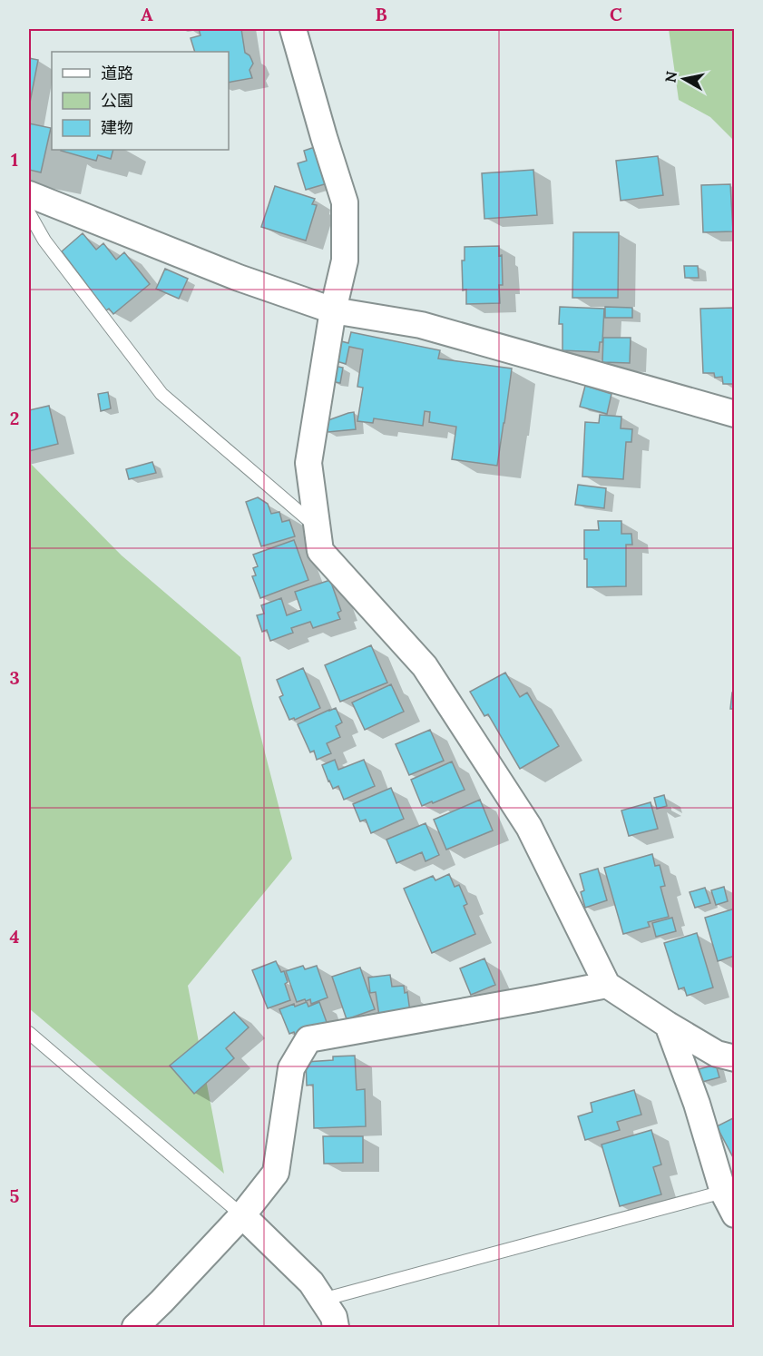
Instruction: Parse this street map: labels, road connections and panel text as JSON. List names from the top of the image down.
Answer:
{
  "legend": ["道路", "公園", "建物"],
  "north": "left",
  "grid": {
    "columns": ["A", "B", "C"],
    "rows": [
      "1",
      "2",
      "3",
      "4",
      "5"
    ]
  }
}
